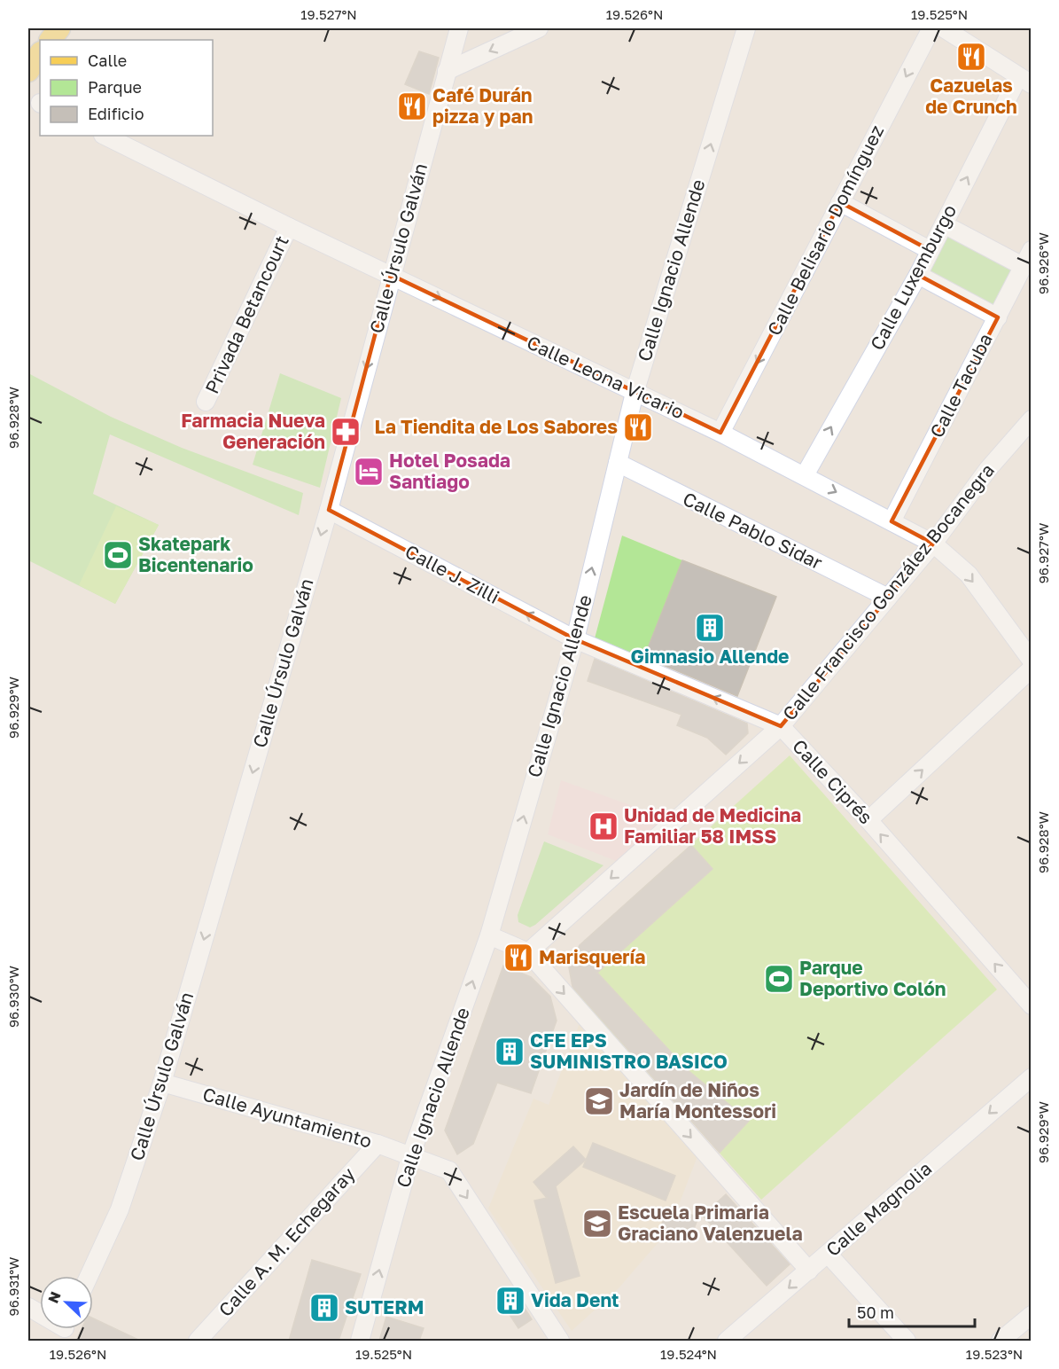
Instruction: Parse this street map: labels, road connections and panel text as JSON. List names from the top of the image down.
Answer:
{
  "streets": {
    "street": [
      "Calle Belisario Domínguez",
      "Calle Úrsulo Galván",
      "Calle Ignacio Allende",
      "Calle Luxemburgo",
      "Privada Betancourt",
      "Calle Leona Vicario",
      "Calle Tacuba",
      "Calle Pablo Sidar",
      "Calle J. Zilli",
      "Calle Francisco González Bocanegra",
      "Calle Ciprés",
      "Calle Ayuntamiento",
      "Calle Magnolia",
      "Calle A. M. Echegaray"
    ]
  },
  "crossings": [
    ["Calle Belisario Domínguez", "Calle Leona Vicario"],
    ["Calle Úrsulo Galván", "Calle Leona Vicario"],
    ["Calle Úrsulo Galván", "Calle J. Zilli"],
    ["Calle Úrsulo Galván", "Calle Ayuntamiento"],
    ["Calle Ignacio Allende", "Calle Leona Vicario"],
    ["Calle Ignacio Allende", "Calle Pablo Sidar"],
    ["Calle Ignacio Allende", "Calle J. Zilli"],
    ["Calle Ignacio Allende", "Calle Ciprés"],
    ["Calle Ignacio Allende", "Calle Ayuntamiento"],
    ["Calle Luxemburgo", "Calle Leona Vicario"],
    ["Privada Betancourt", "Calle Leona Vicario"],
    ["Calle Leona Vicario", "Calle Tacuba"],
    ["Calle Leona Vicario", "Calle Francisco González Bocanegra"],
    ["Calle Pablo Sidar", "Calle Francisco González Bocanegra"],
    ["Calle J. Zilli", "Calle Ciprés"],
    ["Calle Francisco González Bocanegra", "Calle Ciprés"],
    ["Calle Ayuntamiento", "Calle A. M. Echegaray"]
  ],
  "one_way": [
    "Calle Belisario Domínguez",
    "Calle Úrsulo Galván",
    "Calle Ignacio Allende",
    "Calle Luxemburgo",
    "Calle Leona Vicario",
    "Calle J. Zilli",
    "Calle Francisco González Bocanegra",
    "Calle Ciprés",
    "Calle Ayuntamiento",
    "Calle Magnolia"
  ],
  "places": {
    "restaurant": [
      "Cazuelas de Crunch",
      "Café Durán pizza y pan",
      "La Tiendita de Los Sabores",
      "Marisquería"
    ],
    "pharmacy": ["Farmacia Nueva Generación"],
    "hotel": ["Hotel Posada Santiago"],
    "sports": ["Skatepark Bicentenario", "Parque Deportivo Colón"],
    "building": [
      "Gimnasio Allende",
      "CFE EPS SUMINISTRO BASICO",
      "Vida Dent",
      "SUTERM"
    ],
    "hospital": ["Unidad de Medicina Familiar 58 IMSS"],
    "school or university": ["Jardín de Niños María Montessori", "Escuela Primaria Graciano Valenzuela"]
  },
  "legend": ["Calle", "Parque", "Edificio"],
  "scale_bar": "50 m",
  "north": "top left",
  "coordinates": [
    "19.527°N",
    "19.526°N",
    "19.525°N",
    "96.926°W",
    "96.928°W",
    "96.927°W",
    "96.929°W",
    "96.930°W",
    "96.931°W",
    "19.524°N",
    "19.523°N"
  ]
}
